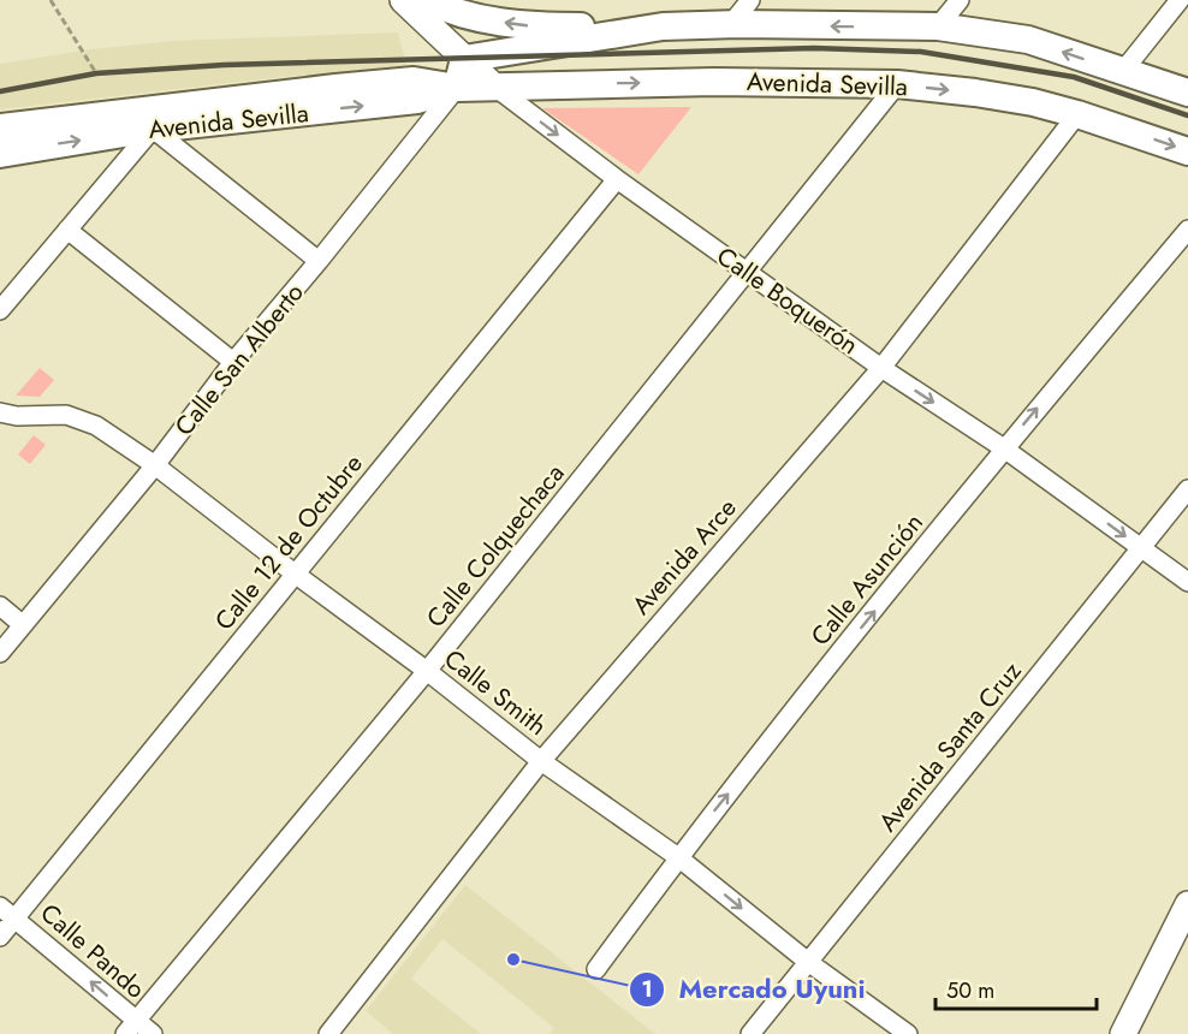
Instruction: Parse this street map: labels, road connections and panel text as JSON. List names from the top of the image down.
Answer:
{
  "streets": {
    "main road": ["Avenida Sevilla", "Calle Boquerón", "Calle San Alberto"],
    "street": [
      "Calle 12 de Octubre",
      "Calle Colquechaca",
      "Avenida Arce",
      "Calle Asunción",
      "Calle Smith",
      "Avenida Santa Cruz",
      "Calle Pando"
    ]
  },
  "crossings": [
    ["Avenida Sevilla", "Calle Boquerón"],
    ["Avenida Sevilla", "Calle San Alberto"],
    ["Avenida Sevilla", "Calle Colquechaca"],
    ["Avenida Sevilla", "Avenida Arce"],
    ["Calle Boquerón", "Calle San Alberto"],
    ["Calle Boquerón", "Calle 12 de Octubre"],
    ["Calle Boquerón", "Calle Colquechaca"],
    ["Calle Boquerón", "Avenida Arce"],
    ["Calle Boquerón", "Calle Asunción"],
    ["Calle Boquerón", "Avenida Santa Cruz"],
    ["Calle San Alberto", "Calle Smith"],
    ["Calle 12 de Octubre", "Calle Smith"],
    ["Calle 12 de Octubre", "Calle Pando"],
    ["Calle Colquechaca", "Calle Smith"],
    ["Calle Colquechaca", "Calle Pando"],
    ["Avenida Arce", "Calle Smith"],
    ["Calle Asunción", "Calle Smith"],
    ["Calle Smith", "Avenida Santa Cruz"]
  ],
  "one_way": ["Calle Boquerón", "Calle Asunción", "Calle Pando"],
  "places": ["Mercado Uyuni"],
  "scale_bar": "50 m"
}
